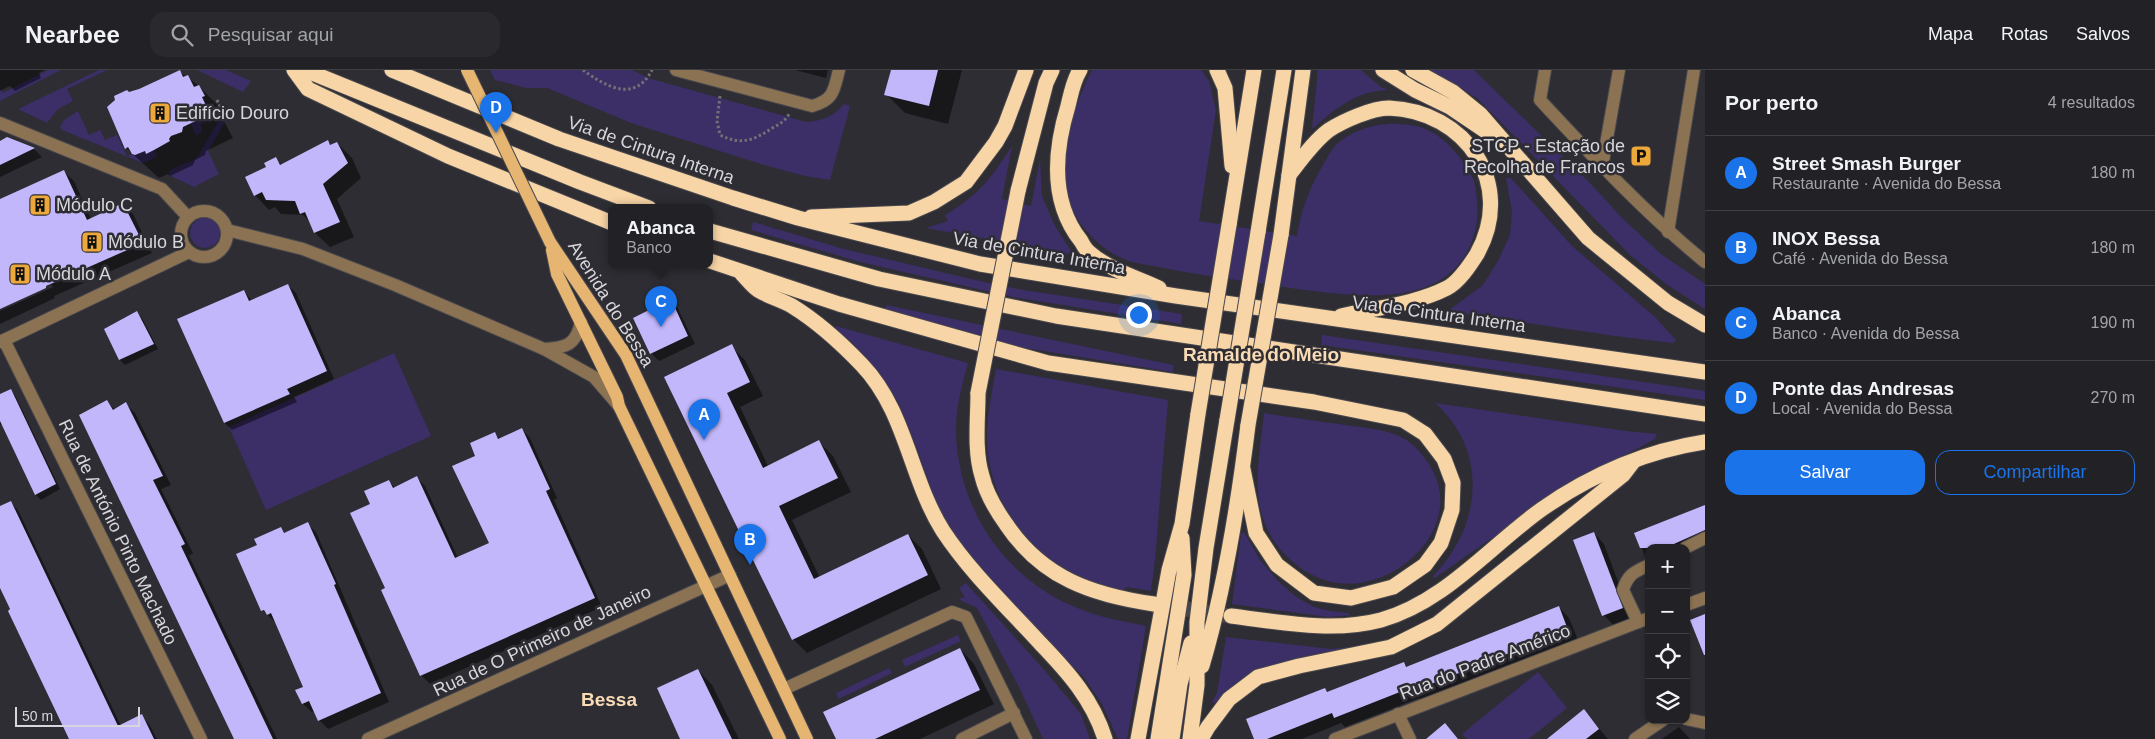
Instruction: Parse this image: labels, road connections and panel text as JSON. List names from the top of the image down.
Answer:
{
  "streets": {
    "highway": ["Via de Cintura Interna"],
    "main road": ["Avenida do Bessa"],
    "street": ["Rua de António Pinto Machado", "Rua de O Primeiro de Janeiro", "Rua do Padre Américo"]
  },
  "crossings": [
    ["Avenida do Bessa", "Rua de O Primeiro de Janeiro"]
  ],
  "districts": ["Ramalde do Meio", "Bessa"],
  "places": {
    "building": [
      "Edifício Douro",
      "Módulo C",
      "Módulo B",
      "Módulo A"
    ],
    "parking": ["STCP - Estação de Recolha de Francos"]
  },
  "scale_bar": "50 m",
  "page": {
    "header": "Nearbee",
    "search": "Pesquisar aqui",
    "nav": ["Mapa", "Rotas", "Salvos"],
    "heading": ["Por perto", "4 resultados"],
    "pins": [
      "D",
      "C",
      "A",
      "B"
    ],
    "list": [
      {
        "mark": "A",
        "name": "Street Smash Burger",
        "note": "Restaurante · Avenida do Bessa",
        "value": "180 m"
      },
      {
        "mark": "B",
        "name": "INOX Bessa",
        "note": "Café · Avenida do Bessa",
        "value": "180 m"
      },
      {
        "mark": "C",
        "name": "Abanca",
        "note": "Banco · Avenida do Bessa",
        "value": "190 m"
      },
      {
        "mark": "D",
        "name": "Ponte das Andresas",
        "note": "Local · Avenida do Bessa",
        "value": "270 m"
      }
    ],
    "popup": ["Abanca", "Banco"],
    "buttons": ["Salvar", "Compartilhar"],
    "map_buttons": ["+", "−"],
    "scale": "50 m"
  }
}
